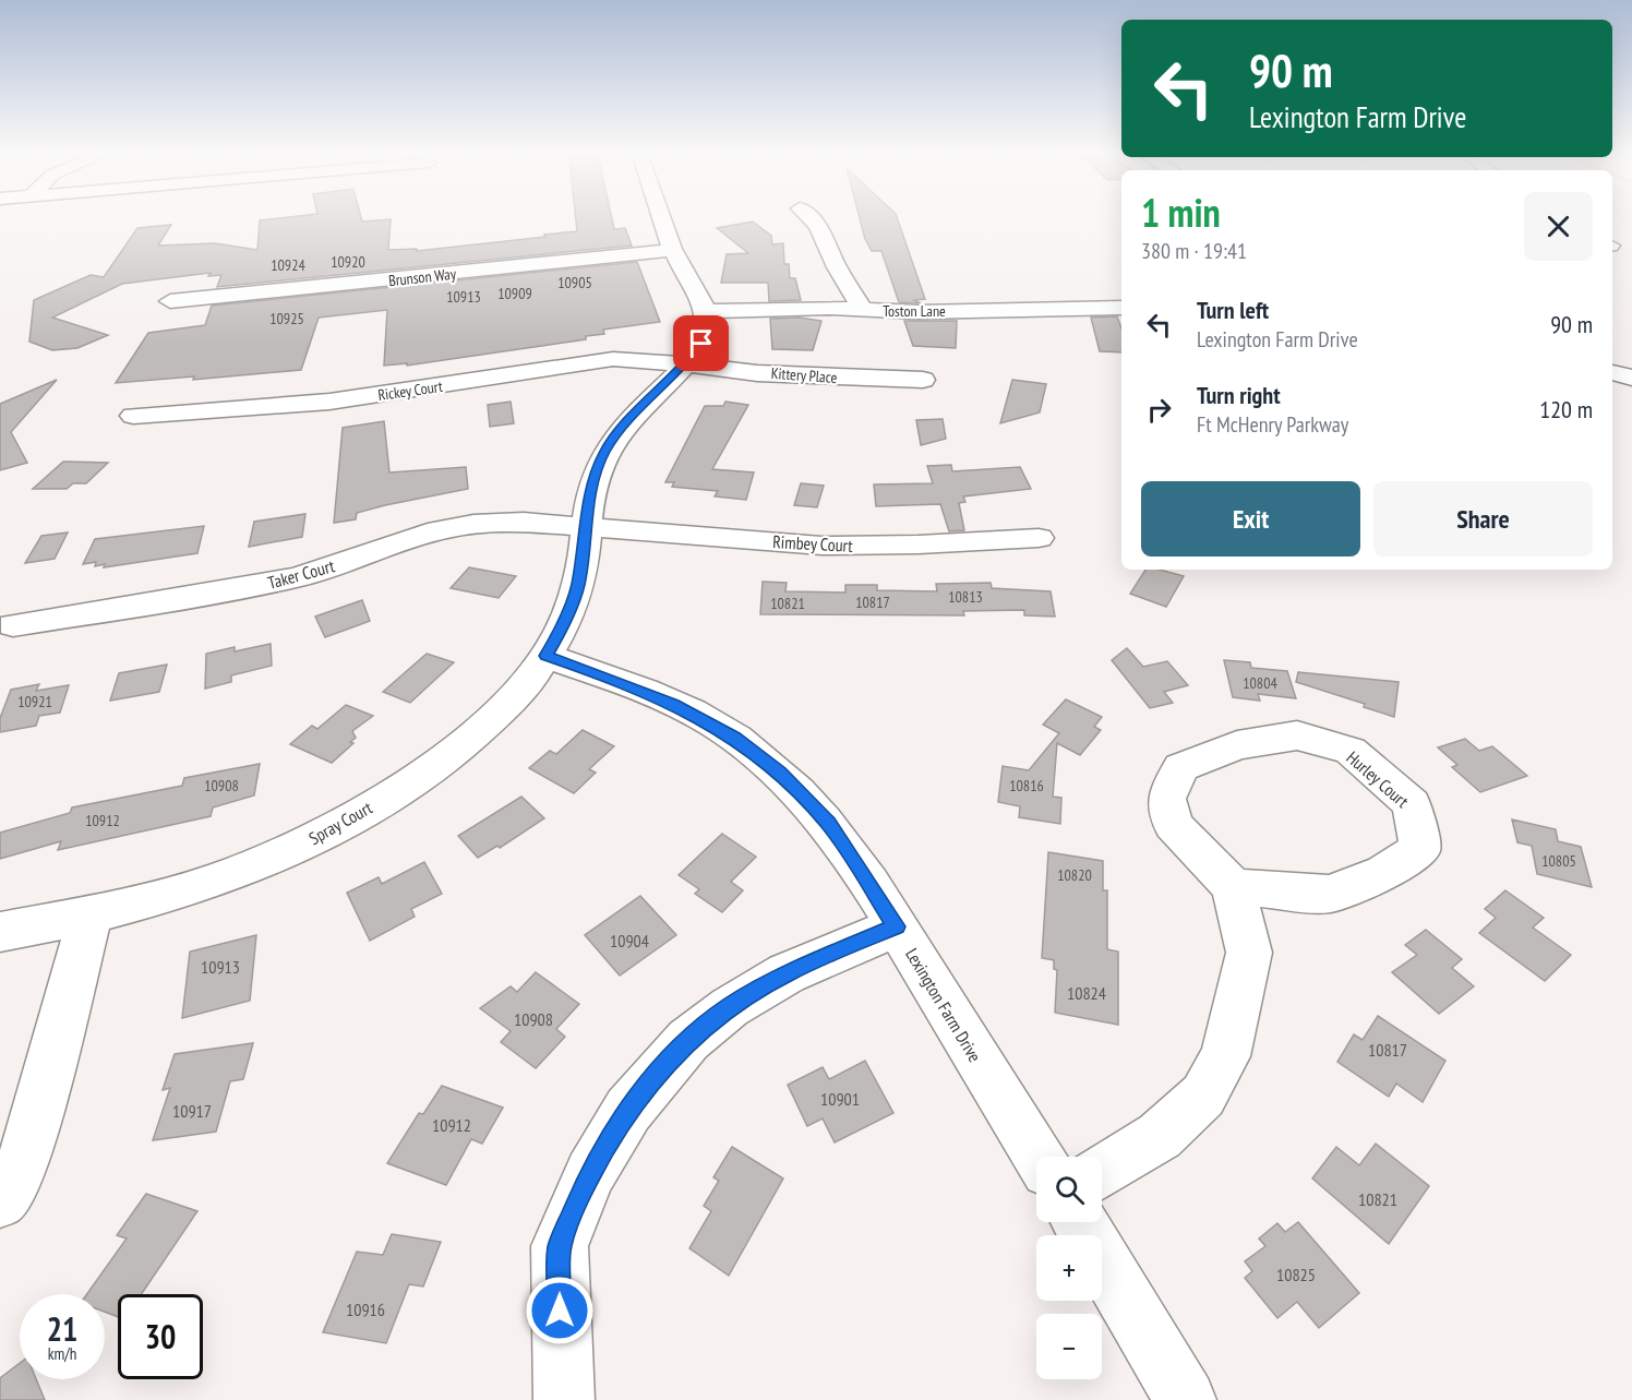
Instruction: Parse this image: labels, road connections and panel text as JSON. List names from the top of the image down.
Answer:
{
  "streets": {
    "street": [
      "Brunson Way",
      "Toston Lane",
      "Kittery Place",
      "Rickey Court",
      "Rimbey Court",
      "Taker Court",
      "Hurley Court",
      "Spray Court",
      "Lexington Farm Drive"
    ]
  },
  "crossings": [
    ["Toston Lane", "Spray Court"],
    ["Kittery Place", "Rickey Court"],
    ["Kittery Place", "Spray Court"],
    ["Rickey Court", "Spray Court"],
    ["Rimbey Court", "Taker Court"],
    ["Rimbey Court", "Spray Court"],
    ["Taker Court", "Spray Court"],
    ["Spray Court", "Lexington Farm Drive"]
  ],
  "house_numbers": [
    "10920",
    "10924",
    "10905",
    "10909",
    "10913",
    "10925",
    "10813",
    "10817",
    "10821",
    "10804",
    "10921",
    "10908",
    "10816",
    "10912",
    "10805",
    "10820",
    "10904",
    "10913",
    "10824",
    "10908",
    "10817",
    "10901",
    "10917",
    "10912",
    "10821",
    "10825",
    "10916"
  ],
  "page": {
    "turn": ["90 m", "Lexington Farm Drive"],
    "heading": ["1 min", "380 m · 19:41"],
    "list": [
      {
        "name": "Turn left",
        "note": "Lexington Farm Drive",
        "value": "90 m"
      },
      {
        "name": "Turn right",
        "note": "Ft McHenry Parkway",
        "value": "120 m"
      }
    ],
    "buttons": ["Exit", "Share"],
    "map_buttons": ["+", "−"],
    "speed": "21 km/h",
    "limit": "30"
  }
}
